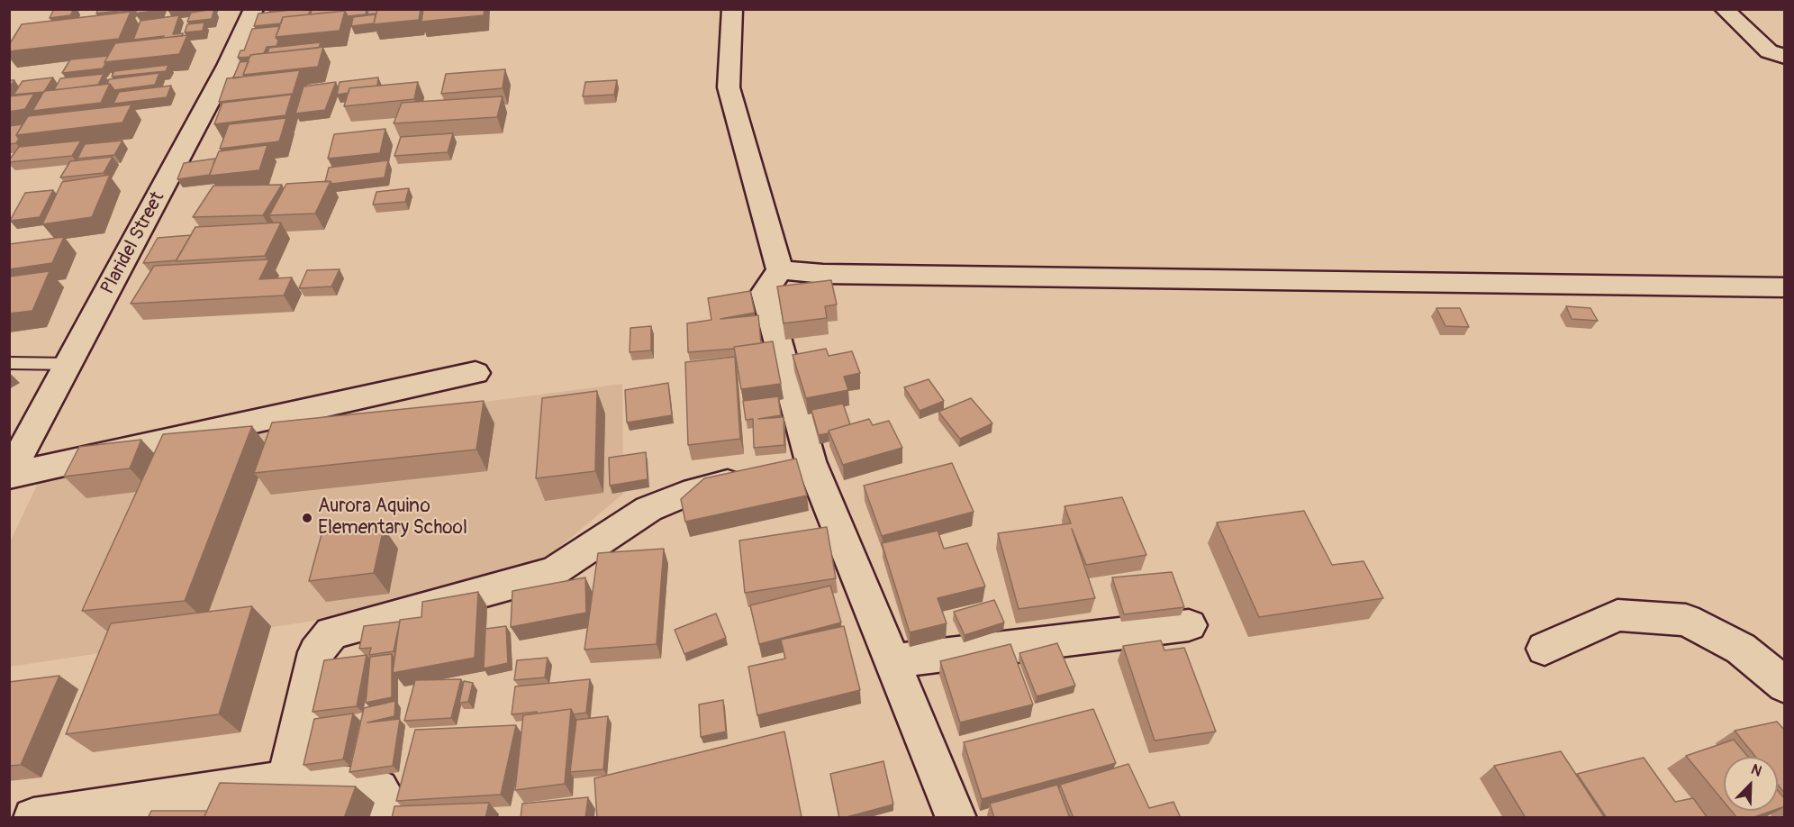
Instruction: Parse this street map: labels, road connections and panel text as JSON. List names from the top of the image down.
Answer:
{
  "streets": {
    "street": ["Plaridel Street"]
  },
  "places": ["Aurora Aquino Elementary School"],
  "north": "top right"
}
